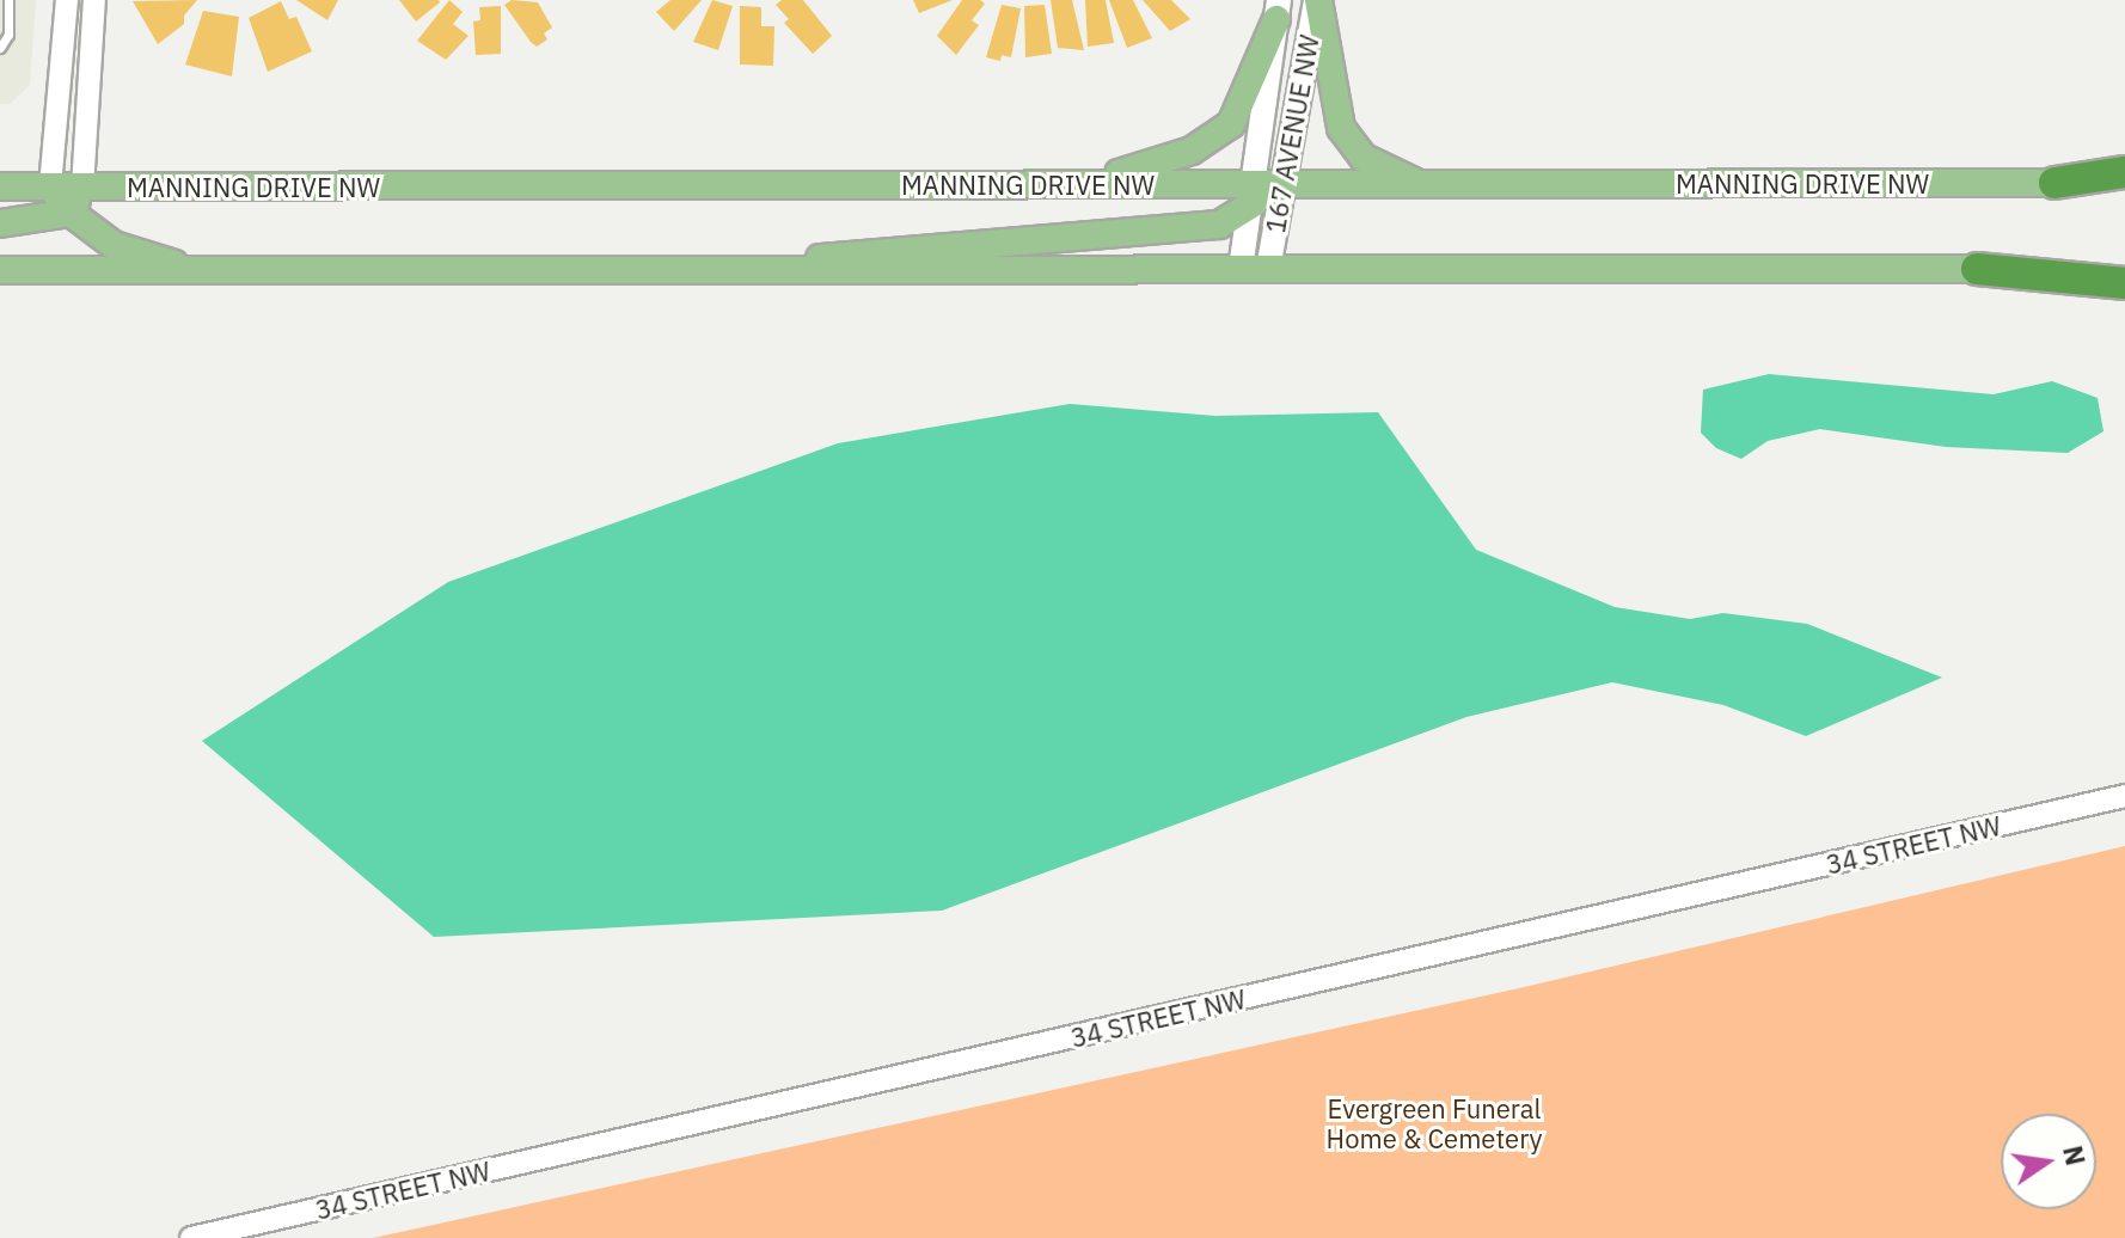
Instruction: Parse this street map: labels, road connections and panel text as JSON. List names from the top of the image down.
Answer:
{
  "streets": {
    "main road": ["167 AVENUE NW", "MANNING DRIVE NW"],
    "street": ["34 STREET NW"]
  },
  "crossings": [
    ["167 AVENUE NW", "MANNING DRIVE NW"]
  ],
  "parks": ["Evergreen Funeral Home & Cemetery"],
  "north": "right"
}
